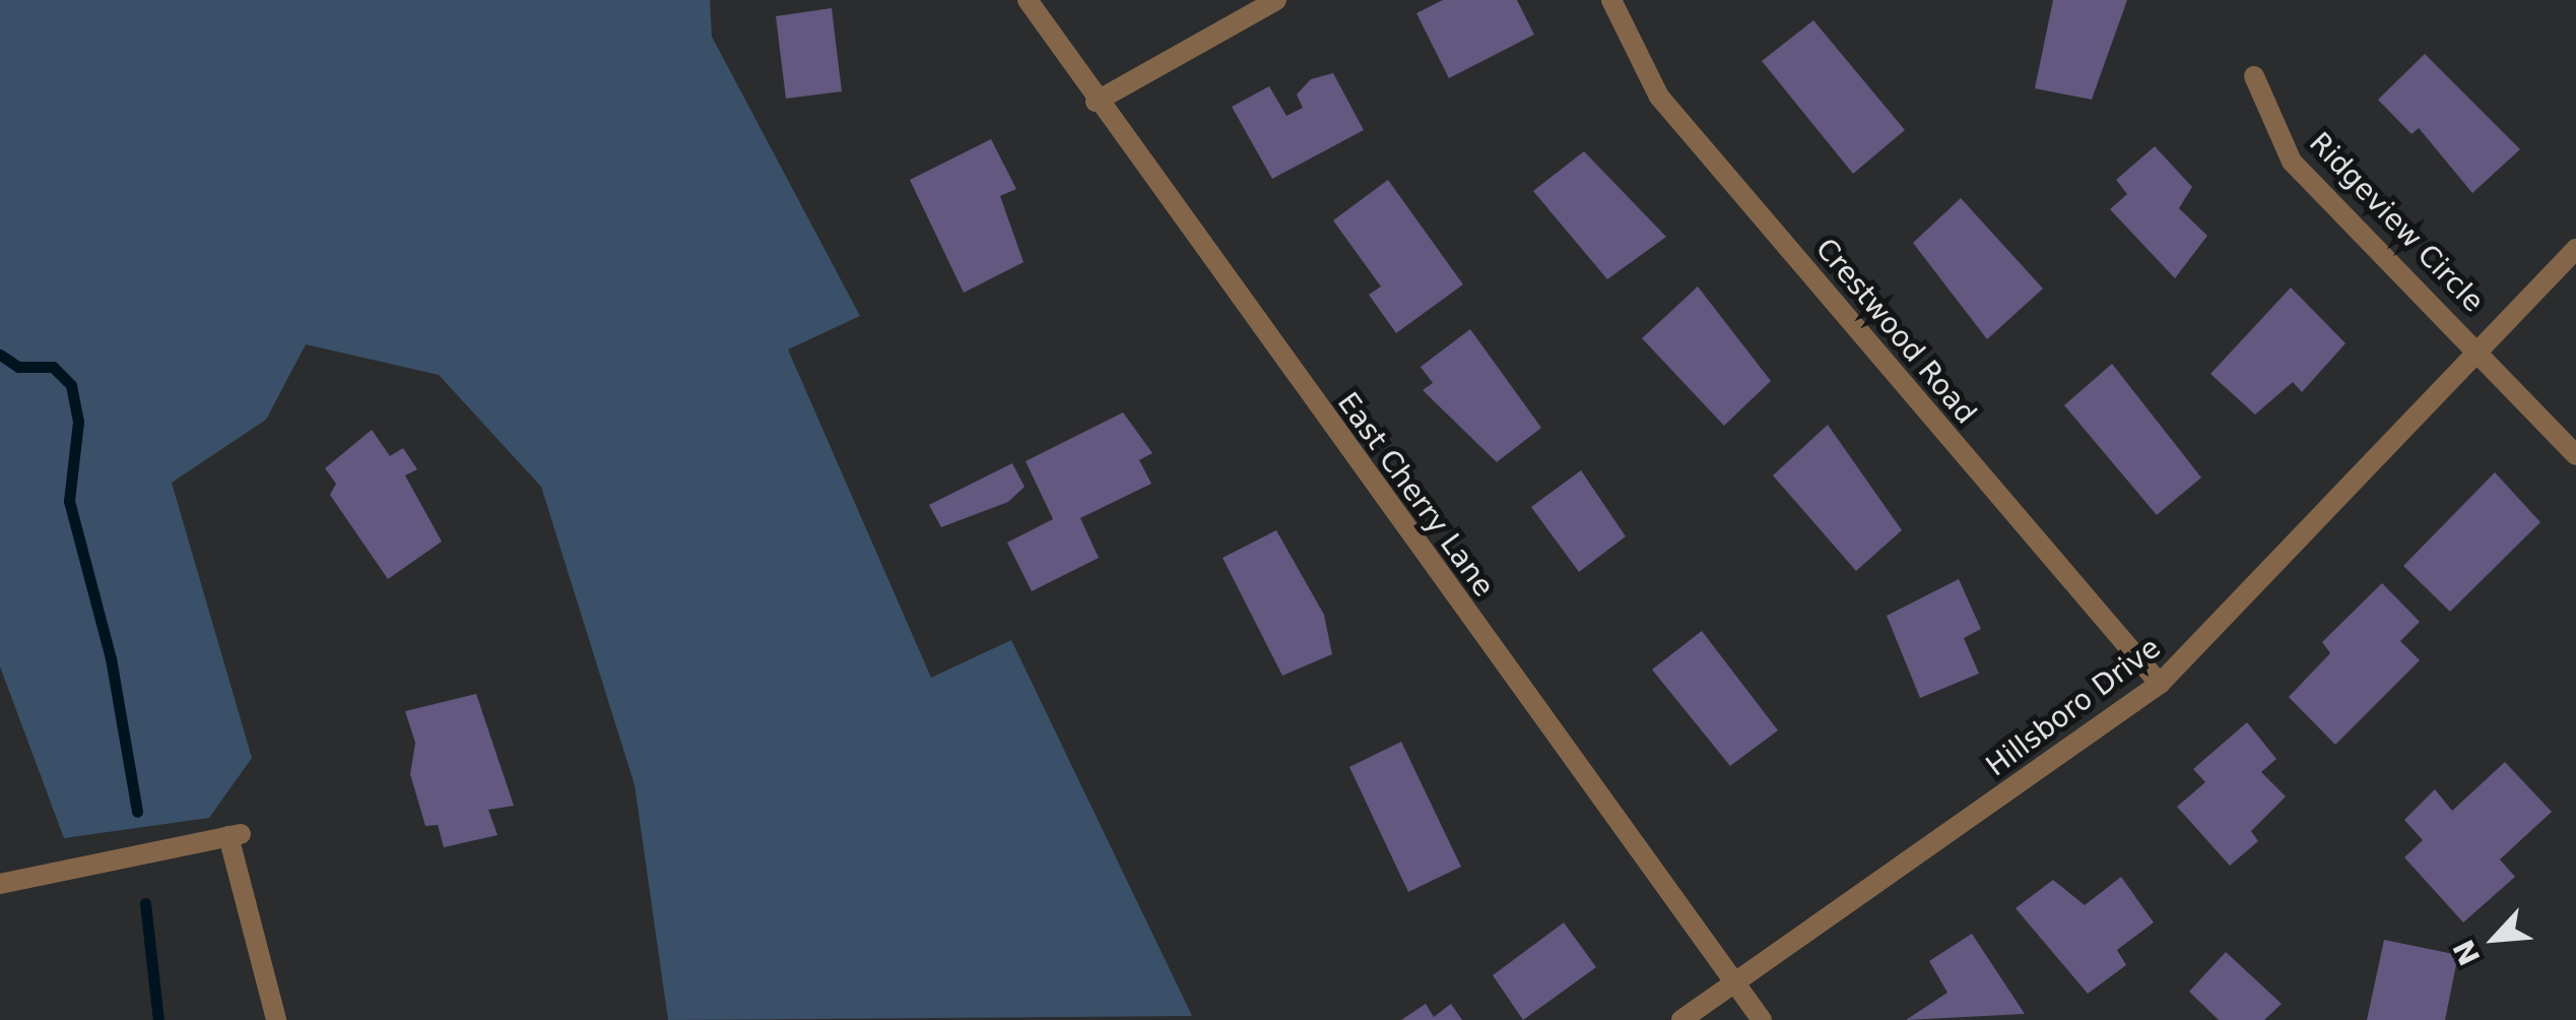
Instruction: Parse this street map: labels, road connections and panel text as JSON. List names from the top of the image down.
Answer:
{
  "streets": {
    "street": [
      "Ridgeview Circle",
      "Crestwood Road",
      "East Cherry Lane",
      "Hillsboro Drive"
    ]
  },
  "crossings": [
    ["Ridgeview Circle", "Hillsboro Drive"],
    ["Crestwood Road", "Hillsboro Drive"],
    ["East Cherry Lane", "Hillsboro Drive"]
  ],
  "north": "bottom left"
}
